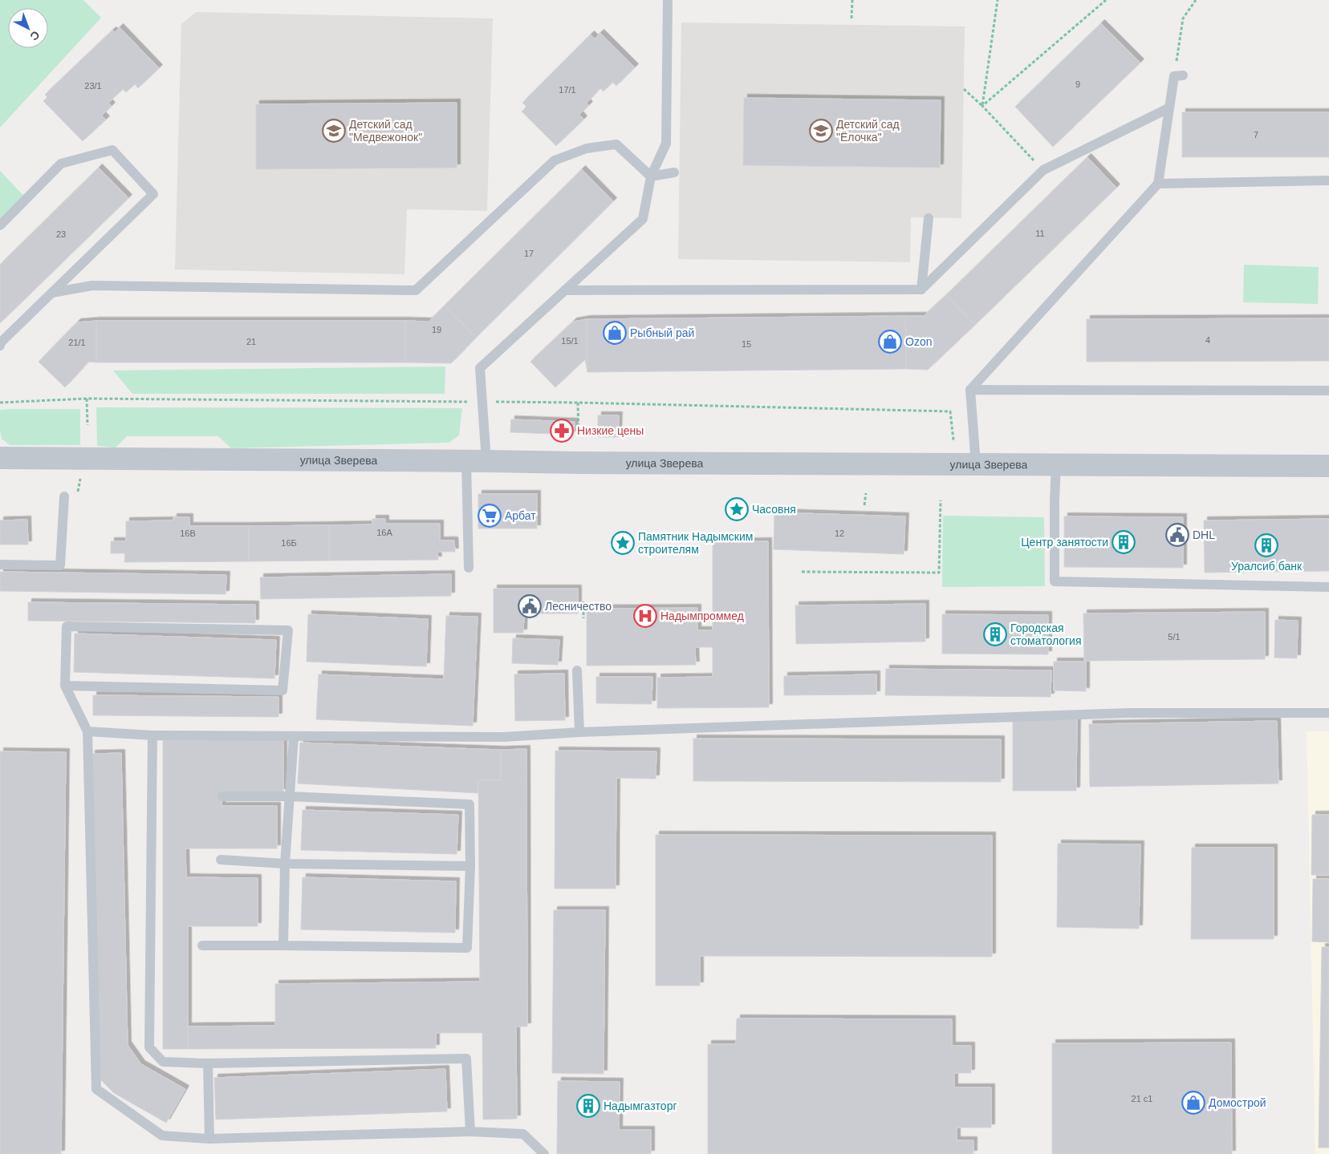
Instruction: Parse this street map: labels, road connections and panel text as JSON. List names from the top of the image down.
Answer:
{
  "streets": {
    "street": ["улица Зверева"]
  },
  "places": {
    "school or university": ["Детский сад \"Медвежонок\"", "Детский сад \"Ёлочка\""],
    "shop": ["Рыбный рай", "Ozon", "Домострой"],
    "pharmacy": ["Низкие цены"],
    "place": ["Часовня", "Памятник Надымским строителям"],
    "supermarket": ["Арбат"],
    "public building": ["DHL", "Лесничество"],
    "building": [
      "Центр занятости",
      "Уралсиб банк",
      "Городская стоматология",
      "Надымгазторг"
    ],
    "hospital": ["Надымпроммед"]
  },
  "house_numbers": [
    "9",
    "23/1",
    "17/1",
    "7",
    "11",
    "23",
    "17",
    "19",
    "4",
    "15/1",
    "21",
    "21/1",
    "15",
    "16А",
    "16В",
    "12",
    "16Б",
    "5/1",
    "21 с1"
  ],
  "north": "bottom right"
}
